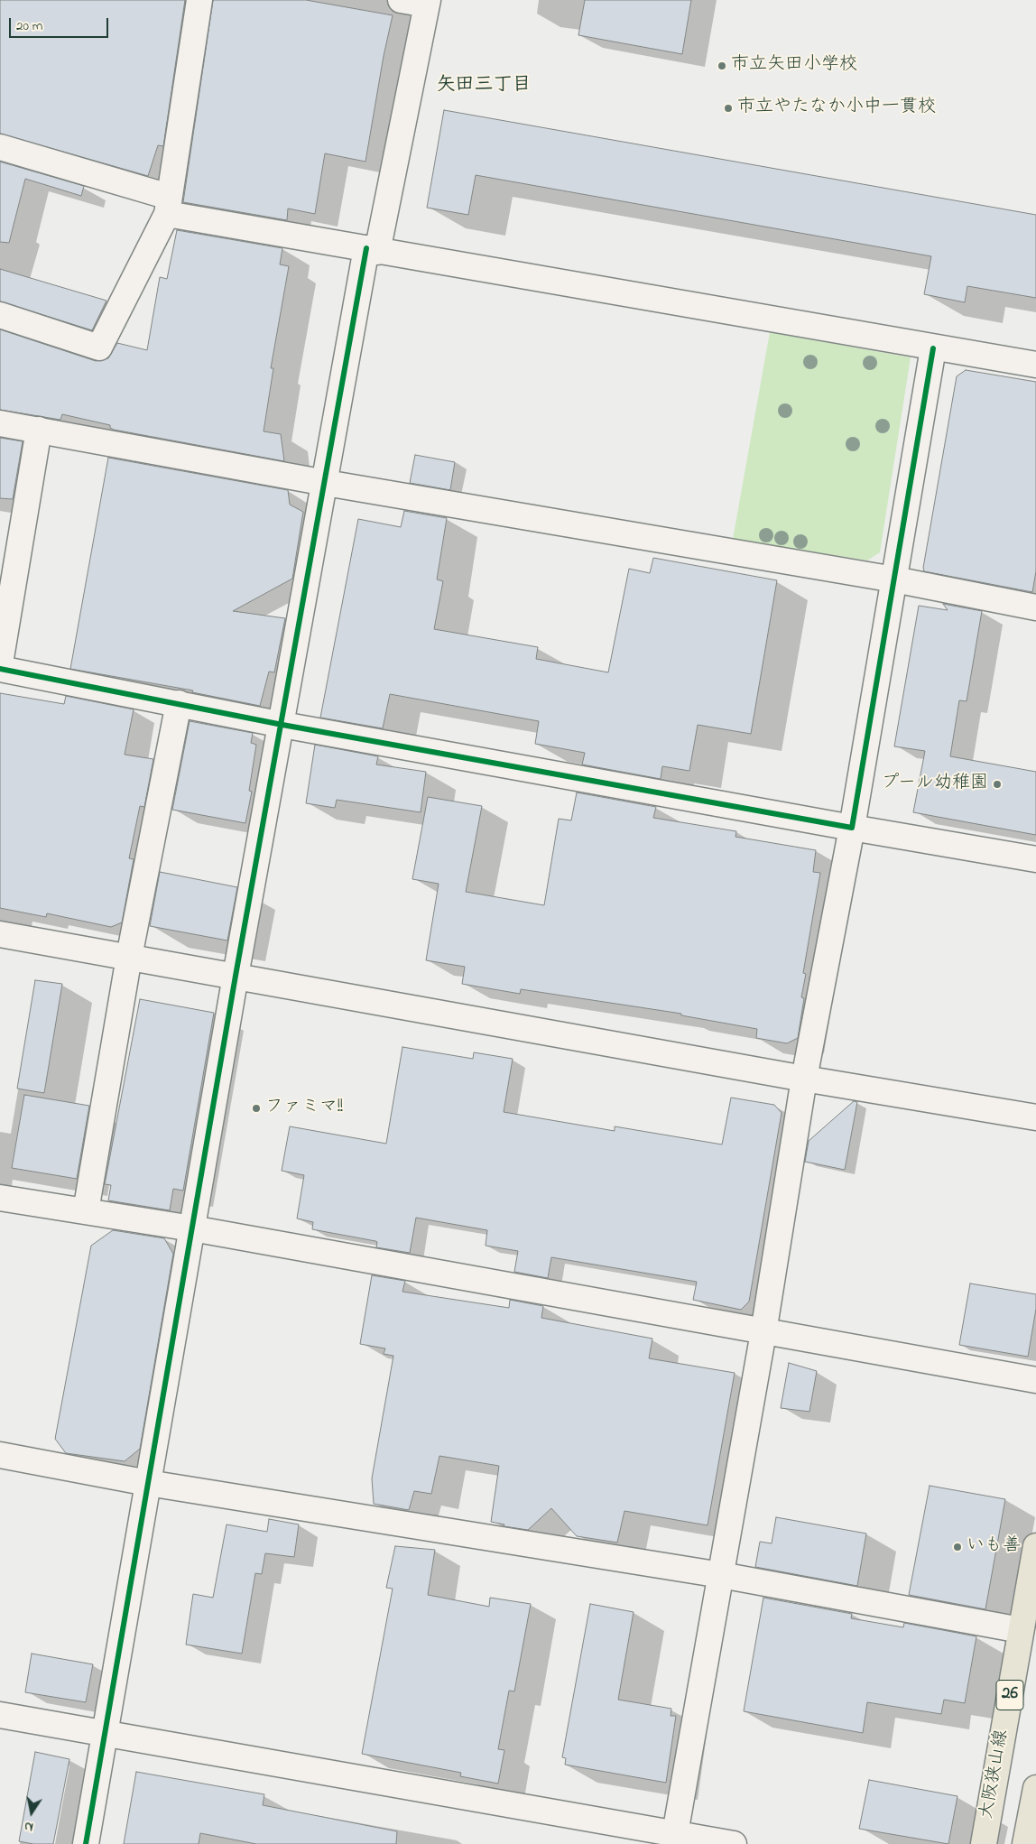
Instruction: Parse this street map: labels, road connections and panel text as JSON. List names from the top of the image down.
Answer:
{
  "streets": {
    "main road": ["26", "大阪狭山線"]
  },
  "districts": ["矢田三丁目"],
  "places": [
    "市立矢田小学校",
    "市立やたなか小中一貫校",
    "プール幼稚園",
    "ファミマ!!",
    "いも善"
  ],
  "scale_bar": "20 m",
  "north": "bottom"
}
